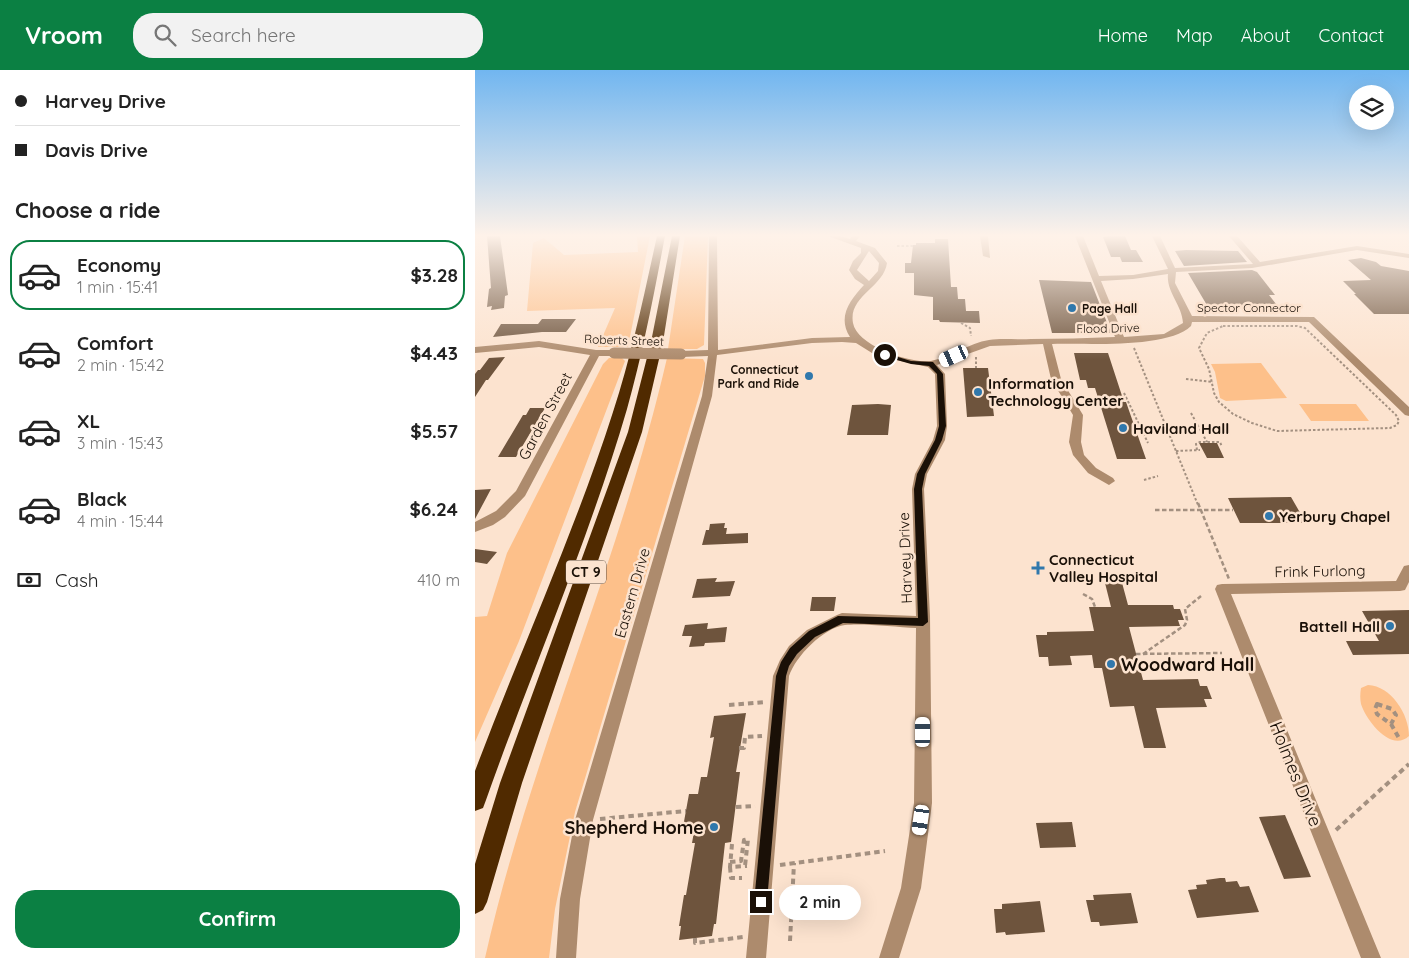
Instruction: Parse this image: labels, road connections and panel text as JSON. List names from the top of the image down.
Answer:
{
  "streets": {
    "highway": ["CT 9"],
    "street": [
      "Spector Connector",
      "Flood Drive",
      "Roberts Street",
      "Garden Street",
      "Harvey Drive",
      "Frink Furlong",
      "Eastern Drive",
      "Holmes Drive"
    ]
  },
  "crossings": [
    ["Spector Connector", "Flood Drive"],
    ["Flood Drive", "Harvey Drive"],
    ["Roberts Street", "Garden Street"],
    ["Roberts Street", "Eastern Drive"],
    ["Frink Furlong", "Holmes Drive"]
  ],
  "places": {
    "other": [
      "Page Hall",
      "Connecticut Park and Ride",
      "Information Technology Center",
      "Haviland Hall",
      "Yerbury Chapel",
      "Battell Hall",
      "Woodward Hall",
      "Shepherd Home"
    ],
    "health": ["Connecticut Valley Hospital"]
  },
  "page": {
    "header": "Vroom",
    "search": "Search here",
    "nav": [
      "Home",
      "Map",
      "About",
      "Contact"
    ],
    "banner": ["Harvey Drive", "Davis Drive"],
    "heading": "Choose a ride",
    "list": [
      {
        "name": "Economy",
        "note": "1 min · 15:41",
        "value": "$3.28"
      },
      {
        "name": "Comfort",
        "note": "2 min · 15:42",
        "value": "$4.43"
      },
      {
        "name": "XL",
        "note": "3 min · 15:43",
        "value": "$5.57"
      },
      {
        "name": "Black",
        "note": "4 min · 15:44",
        "value": "$6.24"
      }
    ],
    "pay": ["Cash", "410 m"],
    "buttons": "Confirm",
    "bubble": "2 min"
  }
}
